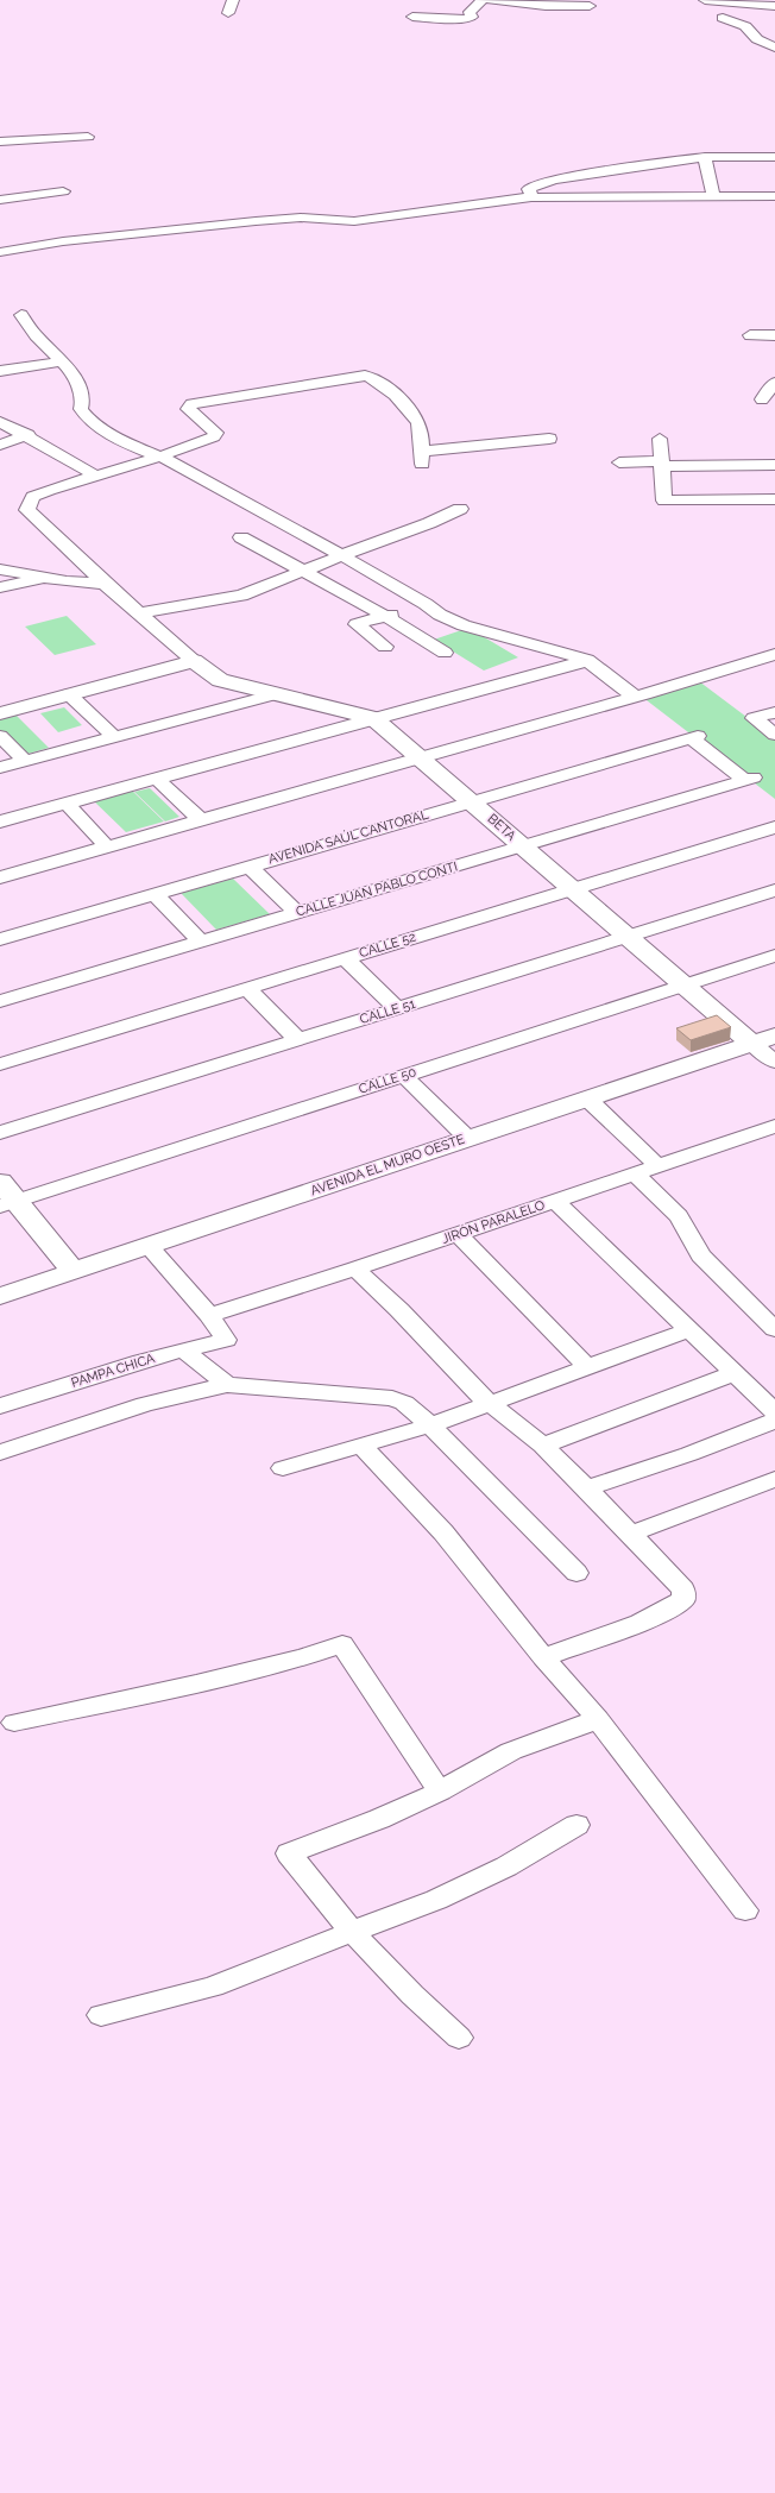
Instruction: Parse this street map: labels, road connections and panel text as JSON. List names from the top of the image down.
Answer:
{
  "streets": {
    "street": [
      "BETA",
      "AVENIDA SAÚL CANTORAL",
      "CALLE JUAN PABLO CONTI",
      "CALLE 52",
      "CALLE 51",
      "CALLE 50",
      "AVENIDA EL MURO OESTE",
      "JIRÓN PARALELO",
      "PAMPA CHICA"
    ]
  },
  "crossings": [
    ["BETA", "AVENIDA SAÚL CANTORAL"],
    ["BETA", "CALLE JUAN PABLO CONTI"],
    ["BETA", "CALLE 52"],
    ["BETA", "CALLE 51"],
    ["BETA", "CALLE 50"],
    ["BETA", "AVENIDA EL MURO OESTE"],
    ["AVENIDA SAÚL CANTORAL", "CALLE JUAN PABLO CONTI"],
    ["JIRÓN PARALELO", "PAMPA CHICA"]
  ]
}
